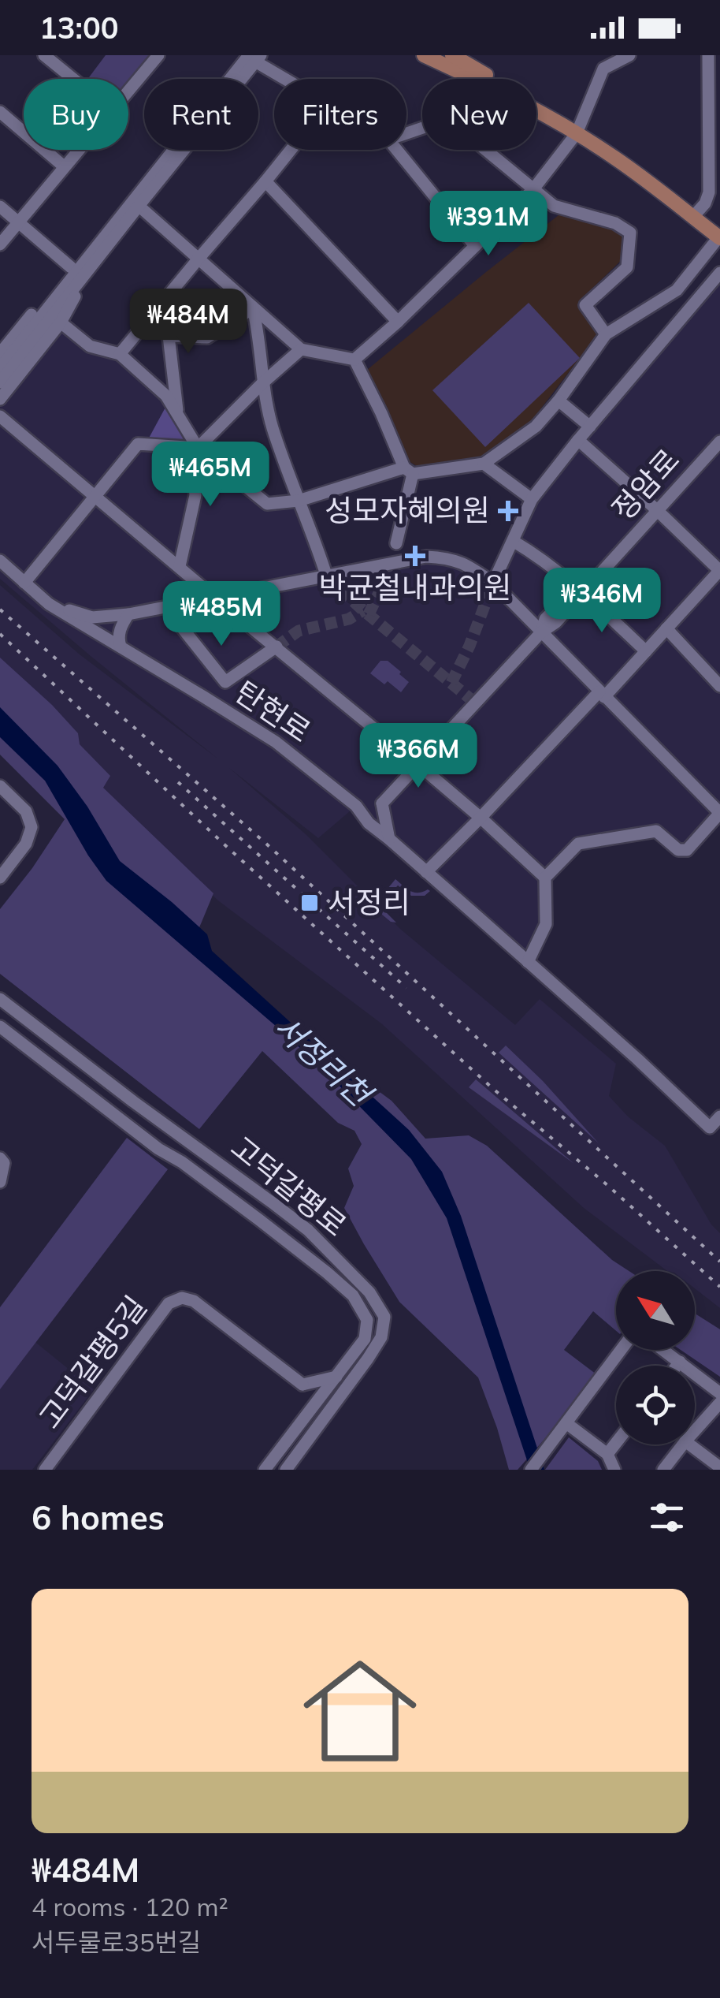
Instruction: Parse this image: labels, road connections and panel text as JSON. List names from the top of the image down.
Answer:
{
  "streets": {
    "street": [
      "정암로",
      "탄현로",
      "고덕갈평로",
      "고덕갈평5길"
    ]
  },
  "water": ["서정리천"],
  "places": {
    "health": ["성모자혜의원", "박균철내과의원"],
    "transit": ["서정리"]
  },
  "north": "top left",
  "page": {
    "status": "13:00",
    "chip": [
      "Buy",
      "Rent",
      "Filters",
      "New"
    ],
    "price": [
      "₩391M",
      "₩484M",
      "₩465M",
      "₩346M",
      "₩485M",
      "₩366M"
    ],
    "heading": "6 homes",
    "list": [
      {
        "name": "₩484M",
        "note": "4 rooms · 120 m² · 서두물로35번길"
      }
    ]
  }
}
